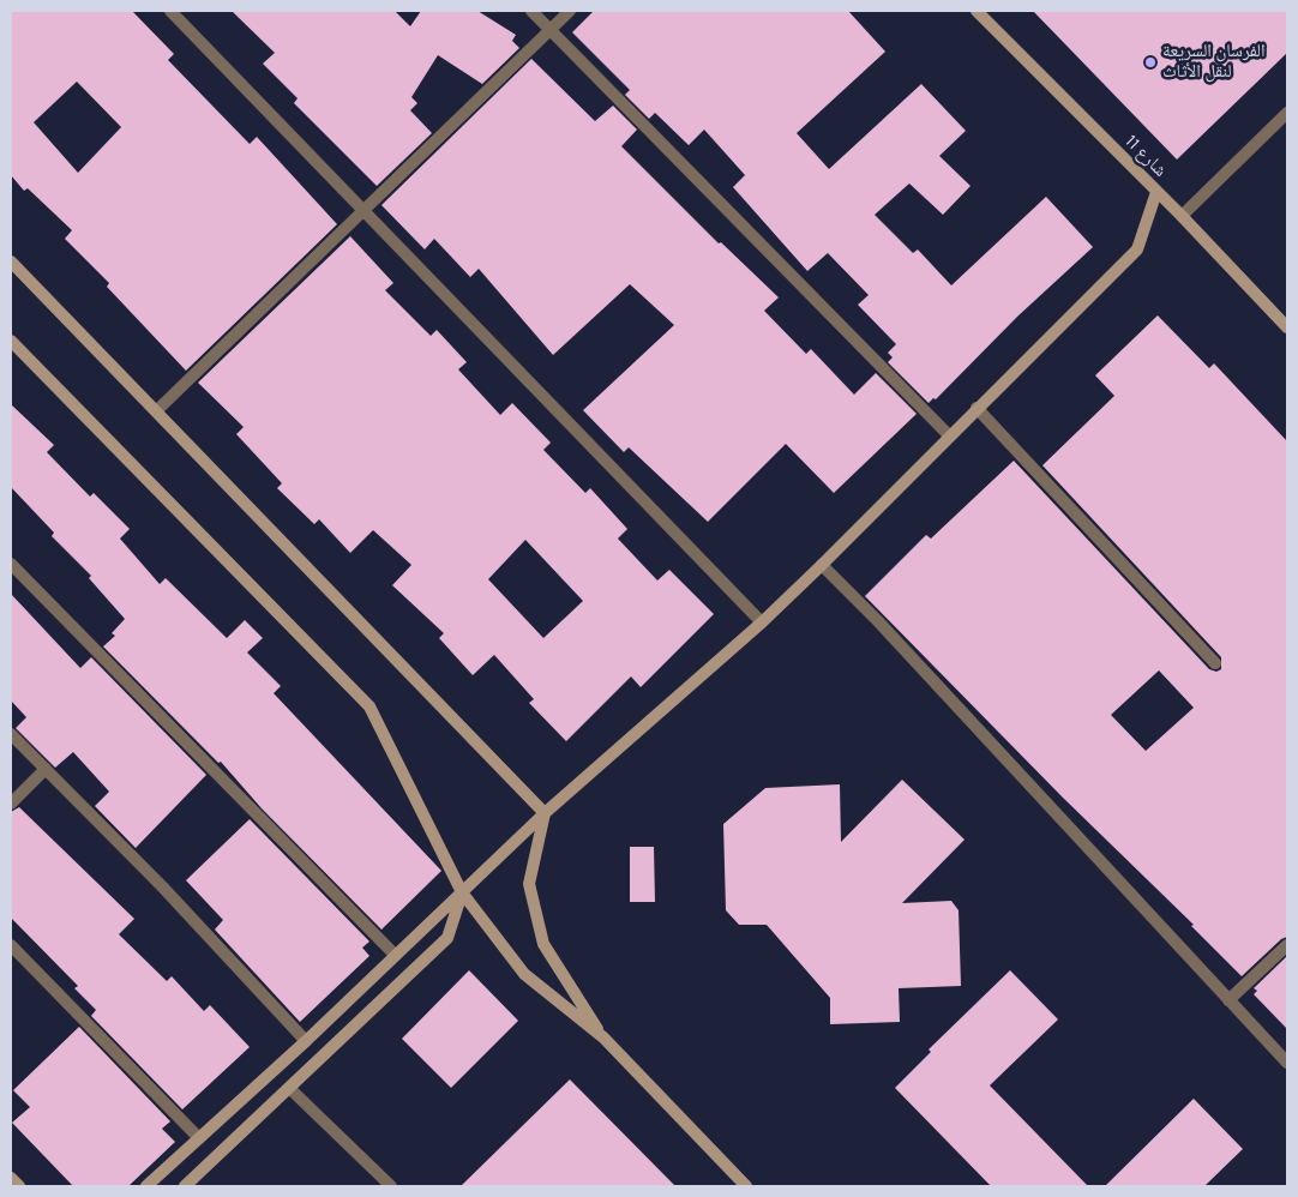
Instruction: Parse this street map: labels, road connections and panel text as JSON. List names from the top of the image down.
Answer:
{
  "streets": {
    "street": ["شارع 11"]
  },
  "places": ["الفرسان السريعة لنقل الأثاث"]
}
